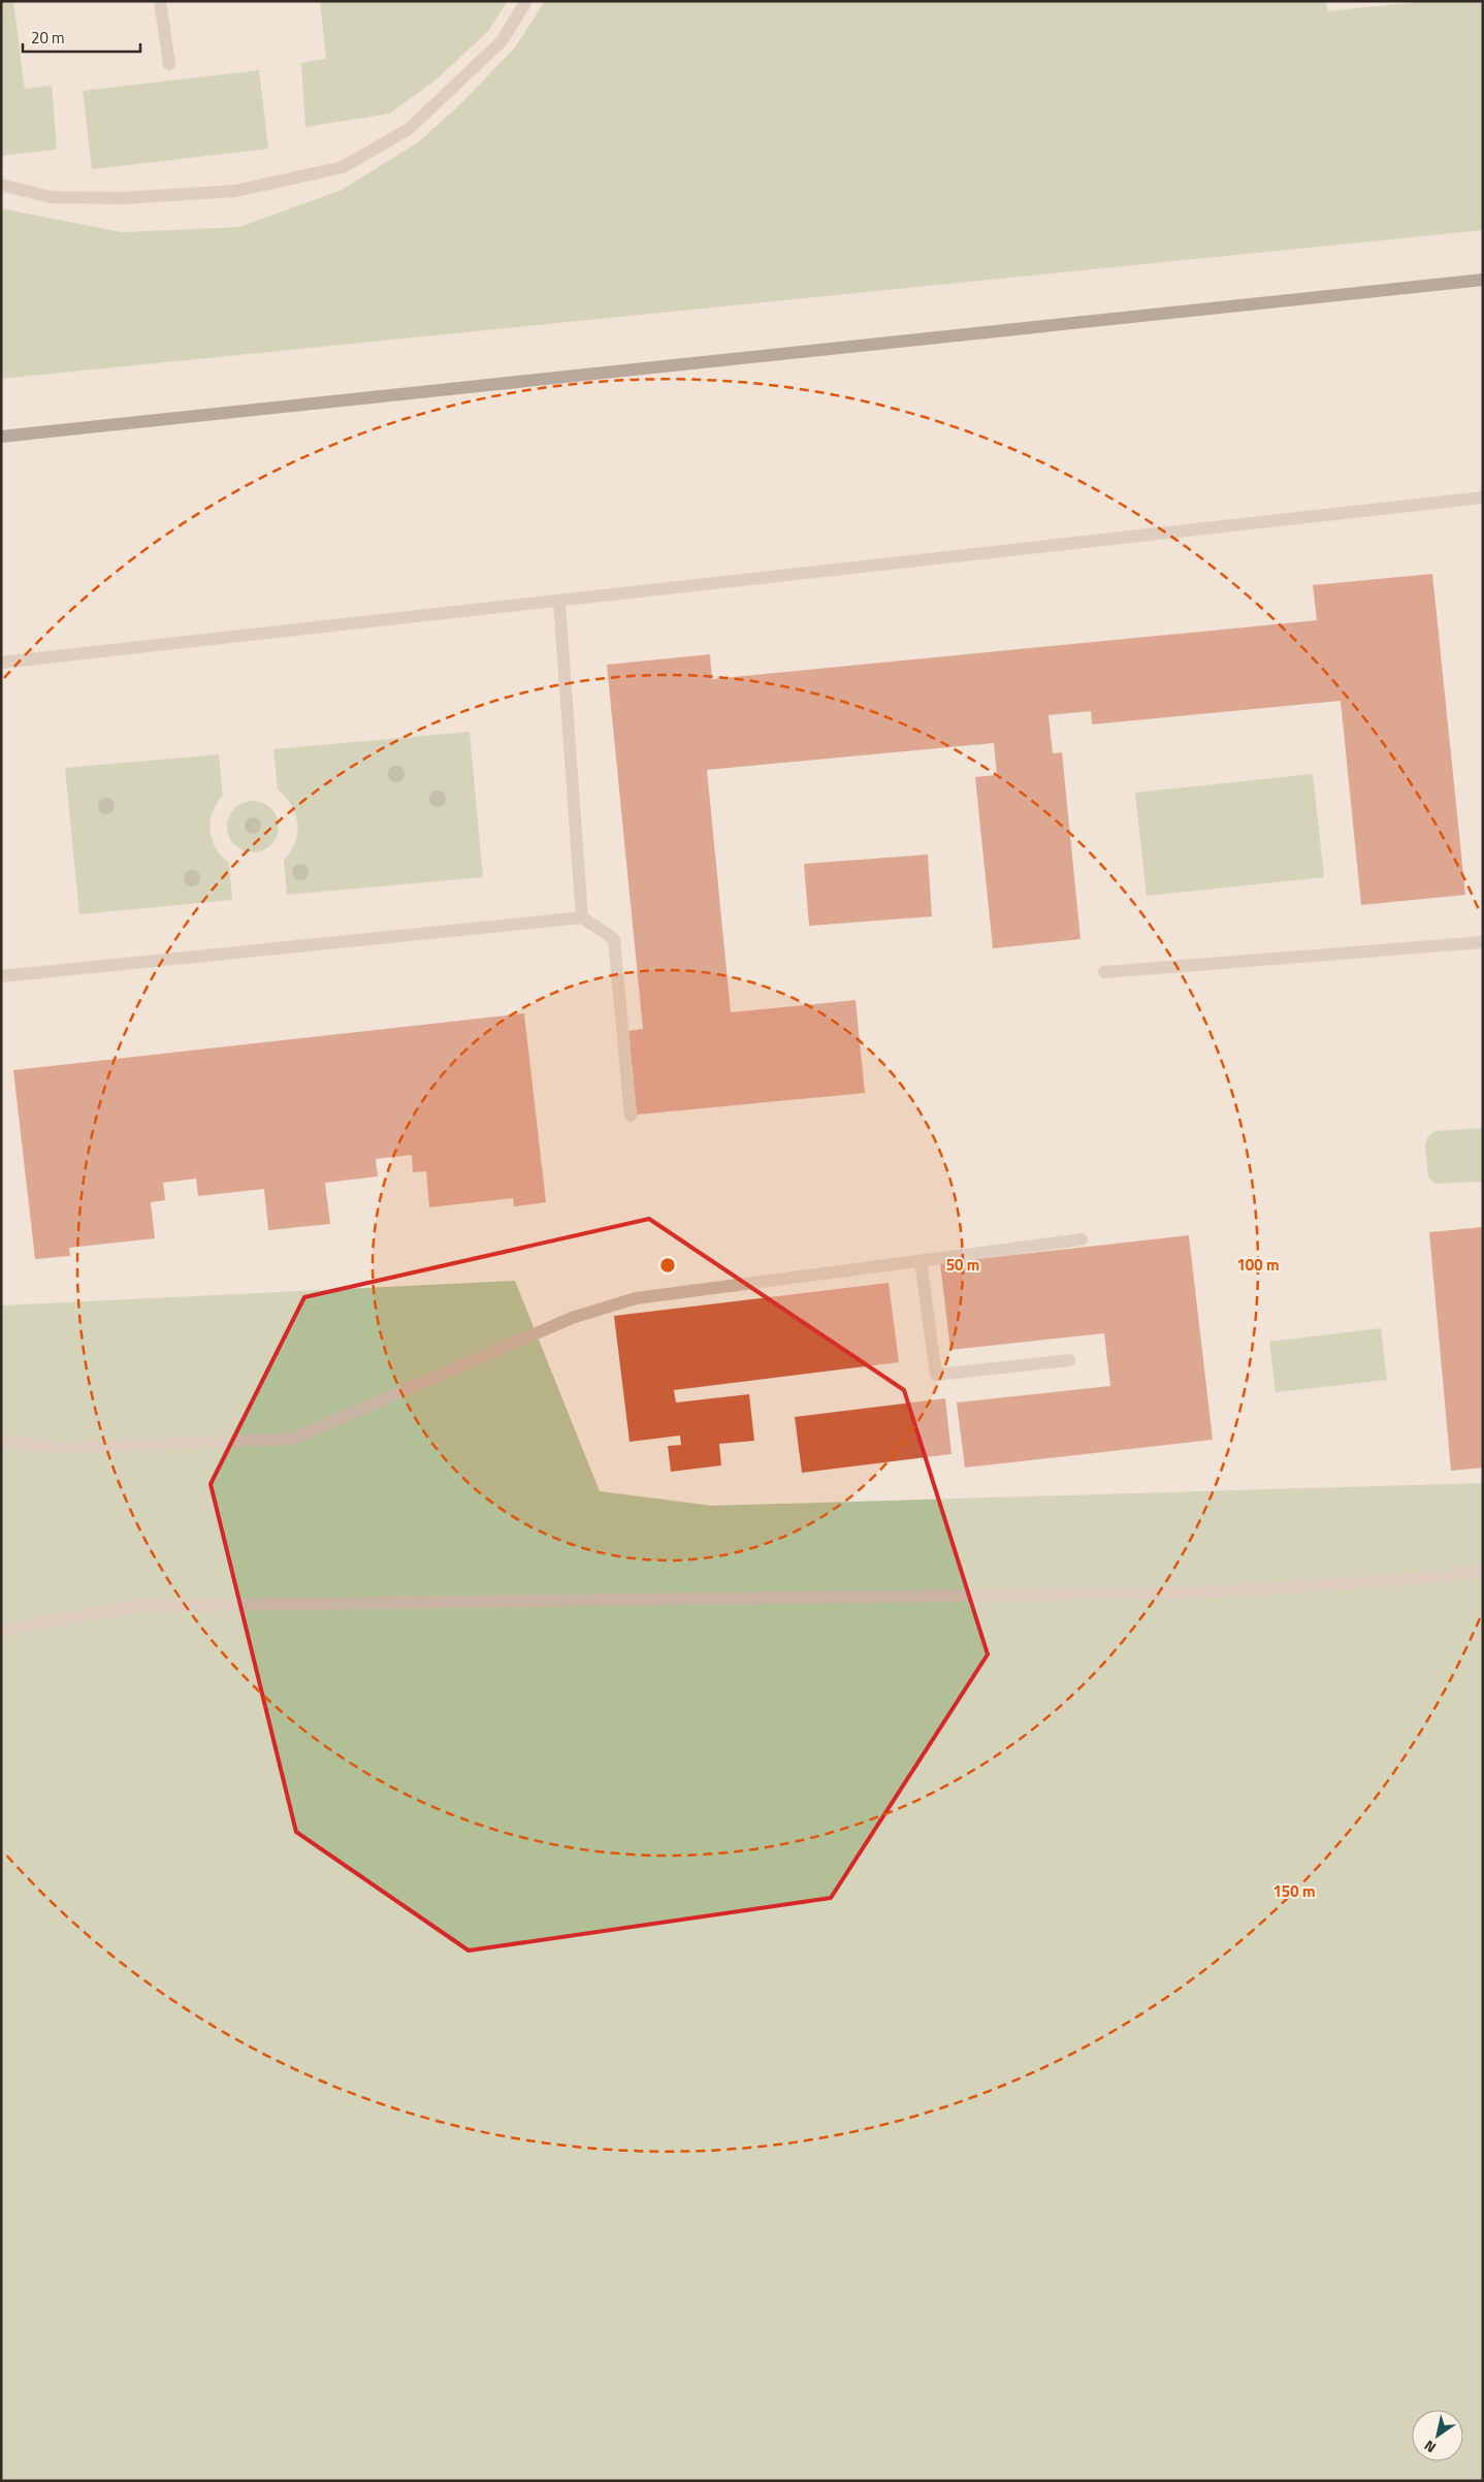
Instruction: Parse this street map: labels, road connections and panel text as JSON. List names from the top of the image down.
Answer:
{
  "scale_bar": "20 m",
  "north": "bottom left",
  "rings": ["50 m", "100 m", "150 m"]
}
